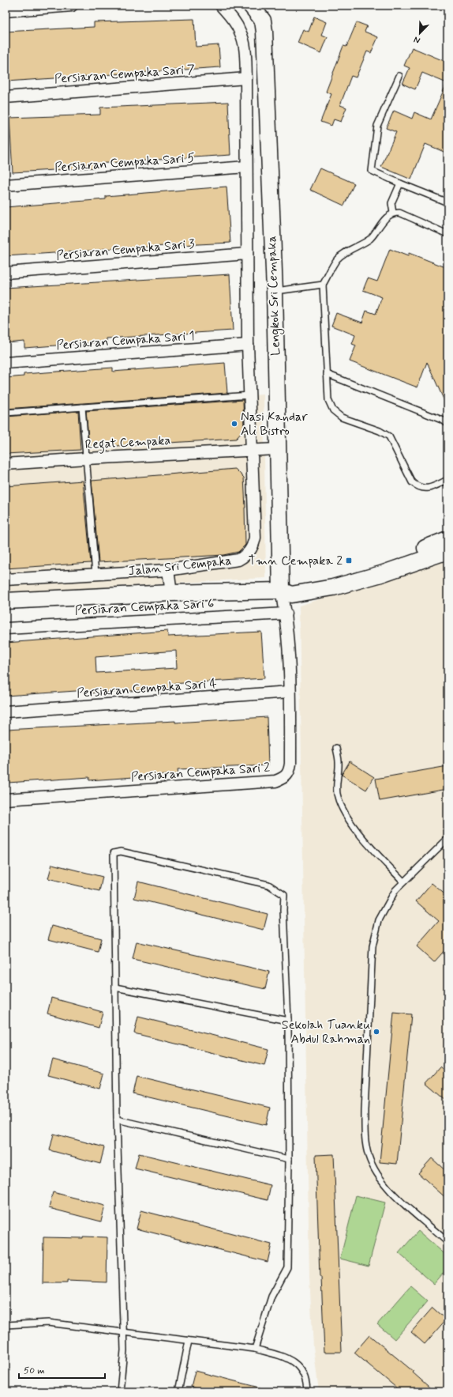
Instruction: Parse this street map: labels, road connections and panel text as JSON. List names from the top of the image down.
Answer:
{
  "streets": {
    "street": [
      "Persiaran Cempaka Sari 7",
      "Persiaran Cempaka Sari 5",
      "Persiaran Cempaka Sari 3",
      "Lengkok Sri Cempaka",
      "Persiaran Cempaka Sari 1",
      "Regat Cempaka",
      "Jalan Sri Cempaka",
      "Persiaran Cempaka Sari 6",
      "Persiaran Cempaka Sari 4",
      "Persiaran Cempaka Sari 2"
    ]
  },
  "crossings": [
    ["Persiaran Cempaka Sari 7", "Jalan Sri Cempaka"],
    ["Persiaran Cempaka Sari 5", "Jalan Sri Cempaka"],
    ["Persiaran Cempaka Sari 3", "Jalan Sri Cempaka"],
    ["Lengkok Sri Cempaka", "Regat Cempaka"],
    ["Lengkok Sri Cempaka", "Jalan Sri Cempaka"],
    ["Lengkok Sri Cempaka", "Persiaran Cempaka Sari 2"],
    ["Persiaran Cempaka Sari 1", "Jalan Sri Cempaka"],
    ["Regat Cempaka", "Jalan Sri Cempaka"],
    ["Jalan Sri Cempaka", "Persiaran Cempaka Sari 2"],
    ["Persiaran Cempaka Sari 6", "Persiaran Cempaka Sari 2"],
    ["Persiaran Cempaka Sari 4", "Persiaran Cempaka Sari 2"]
  ],
  "places": {
    "other": ["Nasi Kandar Ali Bistro", "Sekolah Tuanku Abdul Rahman"],
    "transit": ["Tmn Cempaka 2"]
  },
  "scale_bar": "50 m",
  "north": "bottom left"
}
